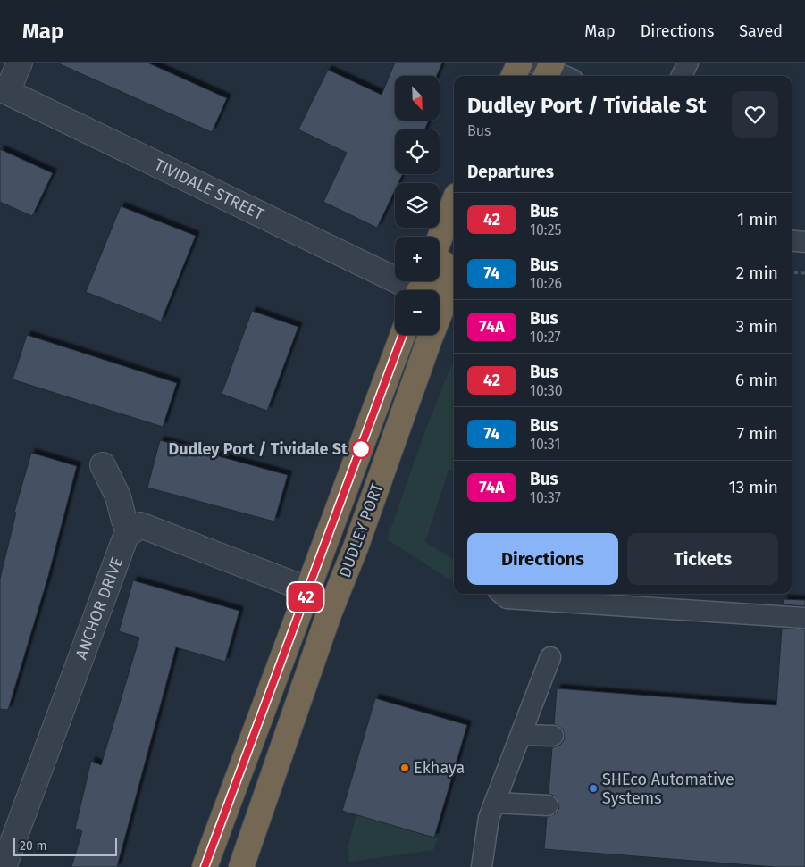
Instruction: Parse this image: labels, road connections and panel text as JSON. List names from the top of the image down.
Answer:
{
  "streets": {
    "highway": ["DUDLEY PORT"],
    "street": ["TIVIDALE STREET", "ANCHOR DRIVE"]
  },
  "places": ["Dudley Port / Tividale St", "Ekhaya", "SHEco Automative Systems"],
  "lines": ["bus line 42"],
  "scale_bar": "20 m",
  "north": "bottom right",
  "page": {
    "header": "Map",
    "nav": ["Map", "Directions", "Saved"],
    "on_map": "42",
    "map_buttons": ["+", "−"],
    "heading": [
      ["Dudley Port / Tividale St", "Bus"],
      "Departures"
    ],
    "list": [
      {
        "mark": "42",
        "name": "Bus",
        "note": "10:25",
        "value": "1 min"
      },
      {
        "mark": "74",
        "name": "Bus",
        "note": "10:26",
        "value": "2 min"
      },
      {
        "mark": "74A",
        "name": "Bus",
        "note": "10:27",
        "value": "3 min"
      },
      {
        "mark": "42",
        "name": "Bus",
        "note": "10:30",
        "value": "6 min"
      },
      {
        "mark": "74",
        "name": "Bus",
        "note": "10:31",
        "value": "7 min"
      },
      {
        "mark": "74A",
        "name": "Bus",
        "note": "10:37",
        "value": "13 min"
      }
    ],
    "buttons": ["Directions", "Tickets"],
    "scale": "20 m"
  }
}
